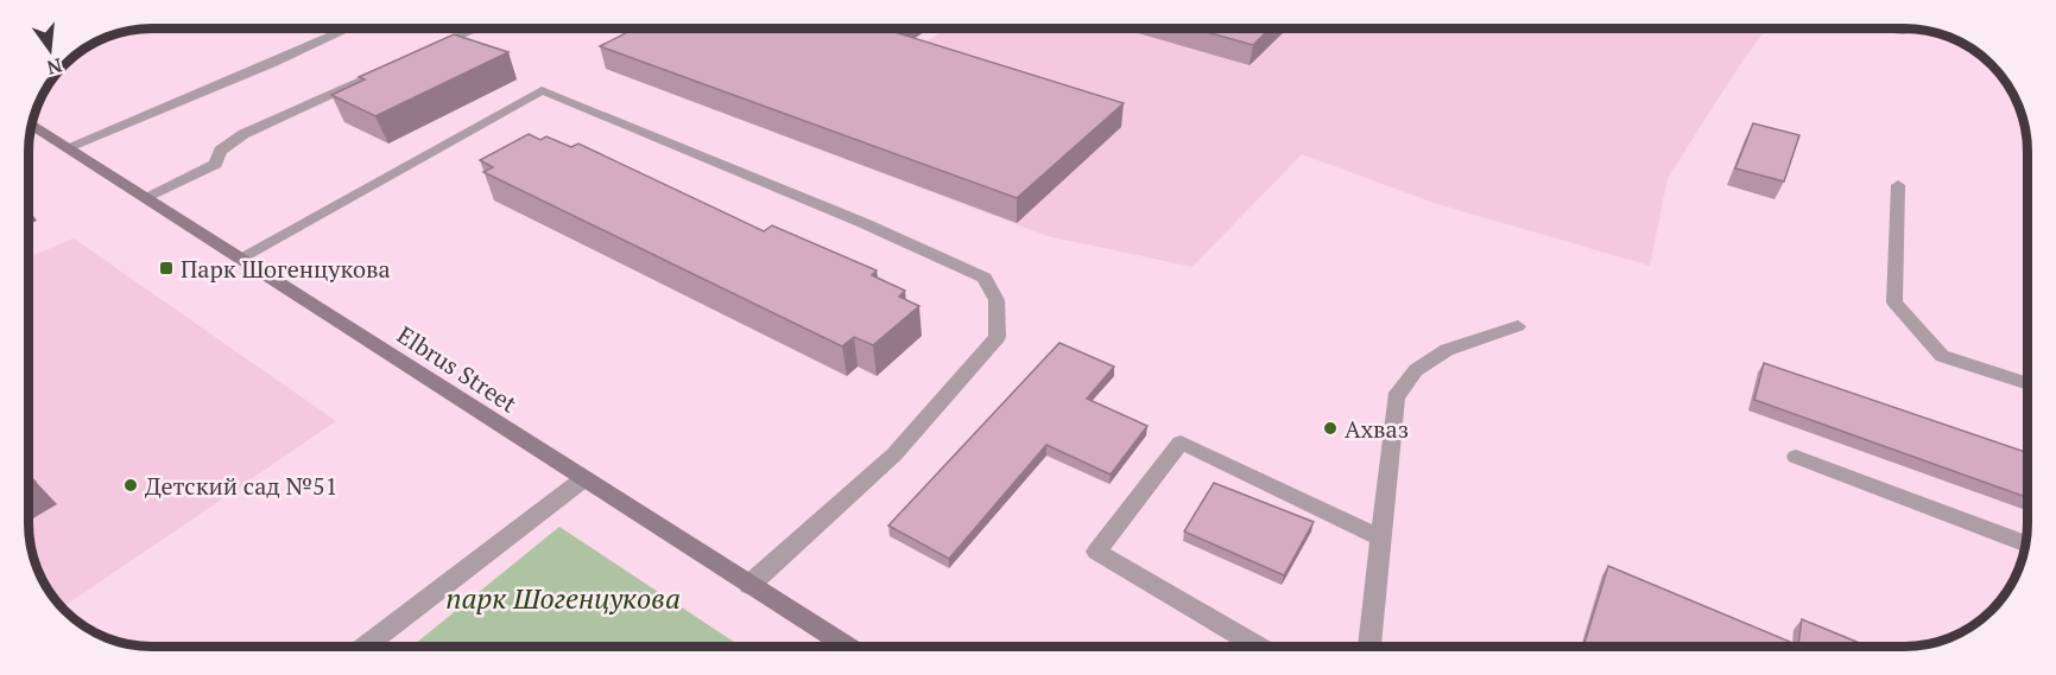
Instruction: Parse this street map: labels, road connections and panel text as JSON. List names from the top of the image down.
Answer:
{
  "streets": {
    "street": ["Elbrus Street"]
  },
  "parks": ["парк Шогенцукова"],
  "places": {
    "transit": ["Парк Шогенцукова"],
    "other": ["Ахваз", "Детский сад №51"]
  },
  "north": "bottom"
}
